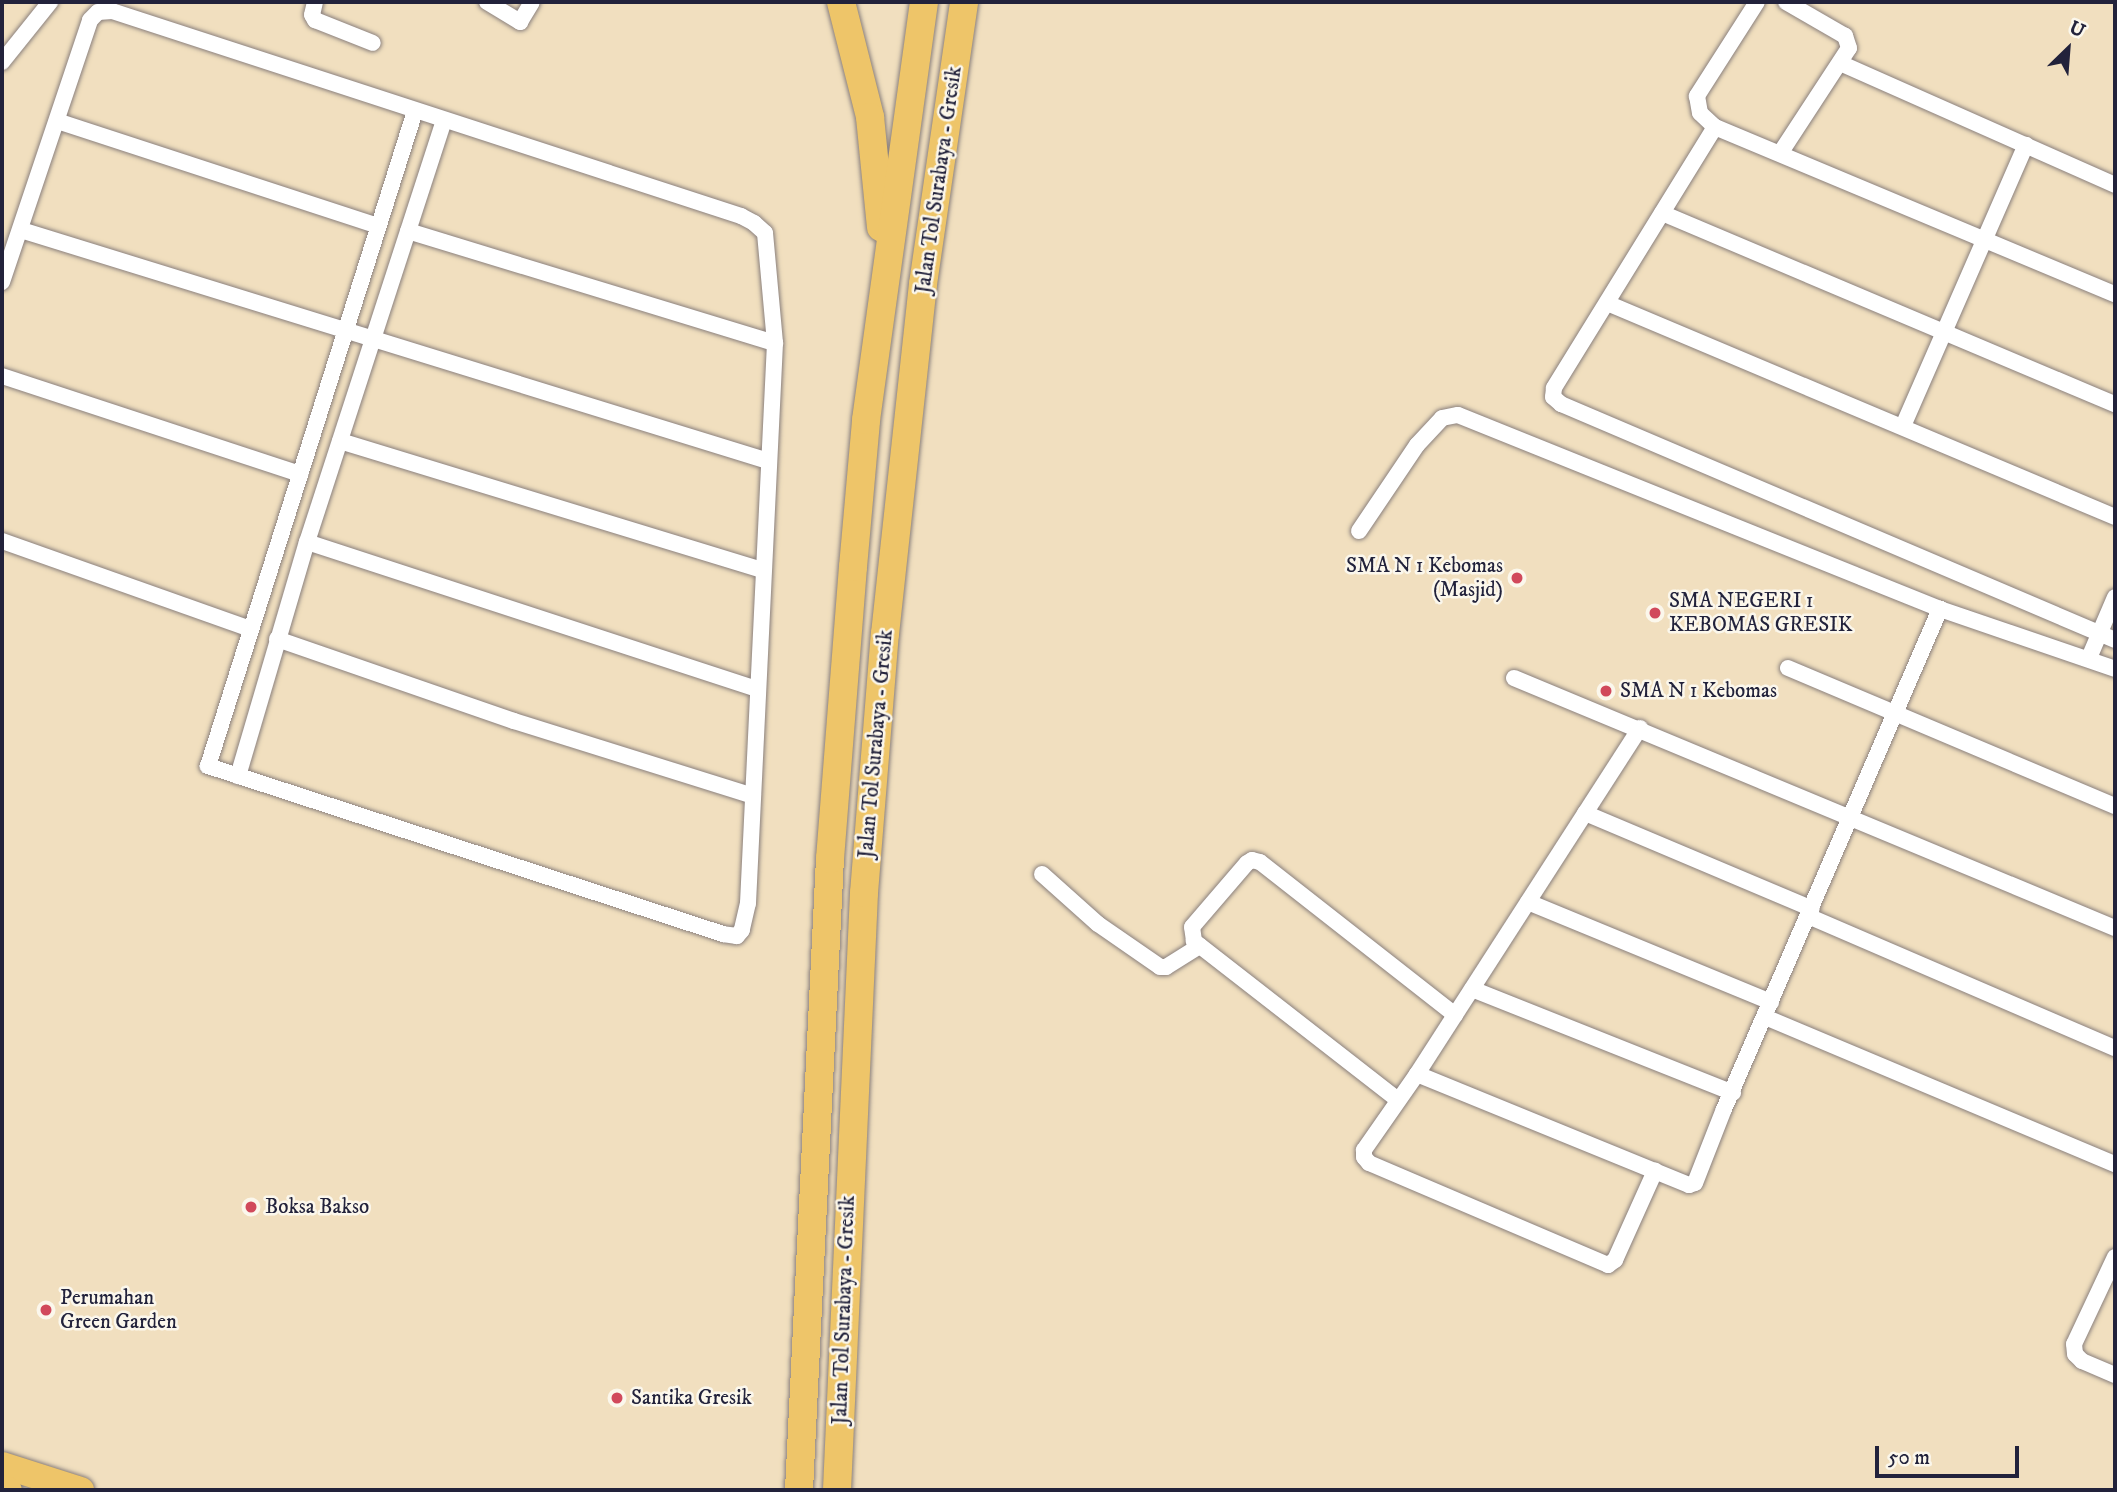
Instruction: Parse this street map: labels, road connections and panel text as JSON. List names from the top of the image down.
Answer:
{
  "streets": {
    "highway": ["Jalan Tol Surabaya - Gresik"]
  },
  "places": [
    "SMA N 1 Kebomas (Masjid)",
    "SMA NEGERI 1 KEBOMAS GRESIK",
    "SMA N 1 Kebomas",
    "Boksa Bakso",
    "Perumahan Green Garden",
    "Santika Gresik"
  ],
  "scale_bar": "50 m",
  "north": "top right"
}
